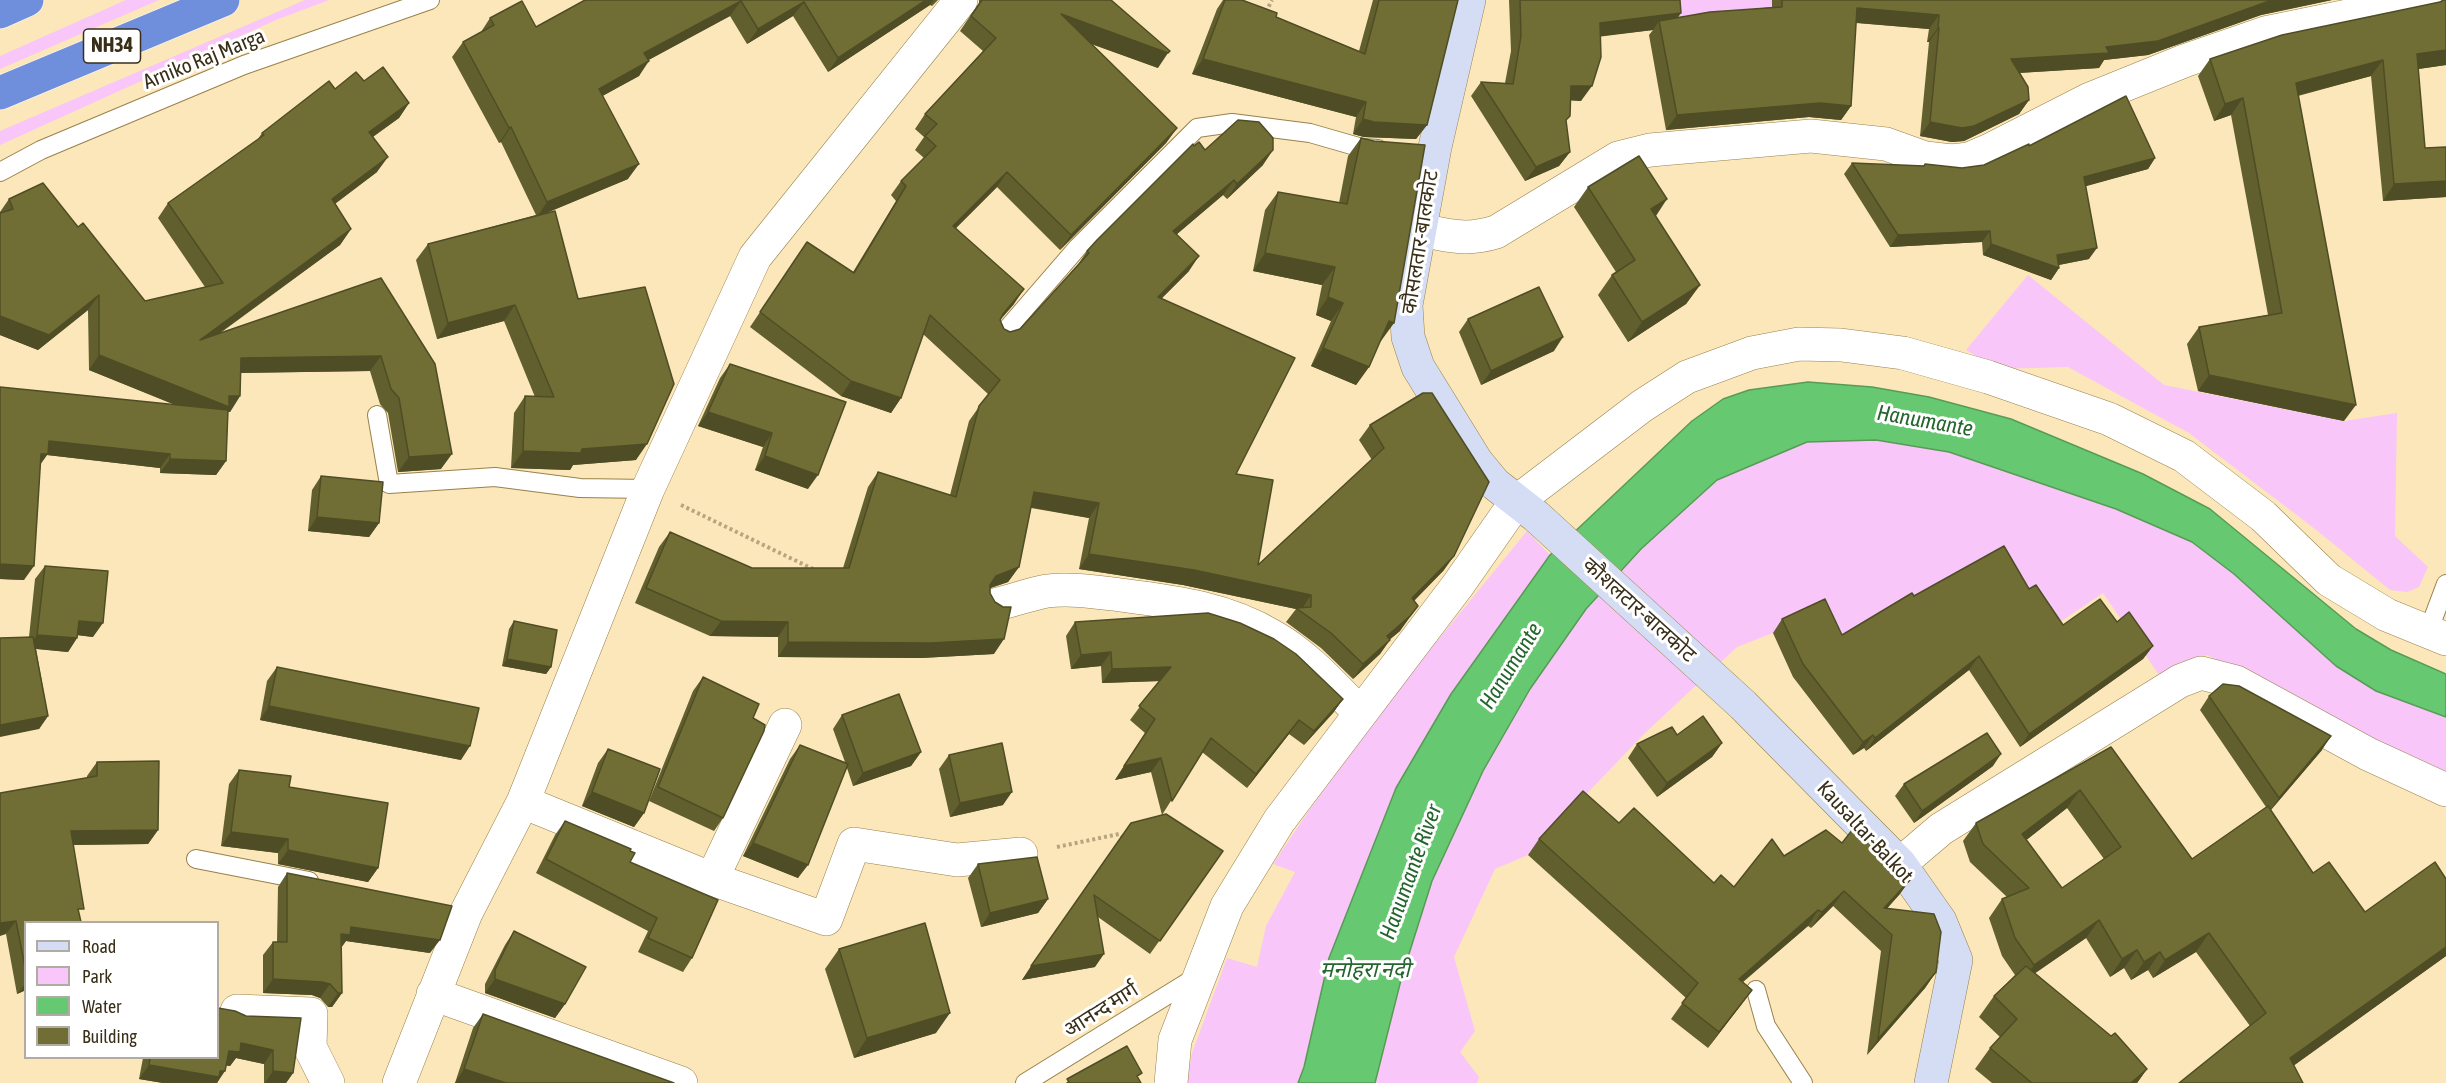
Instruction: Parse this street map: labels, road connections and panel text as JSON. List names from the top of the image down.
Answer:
{
  "streets": {
    "highway": ["NH34"],
    "main road": ["कौसलतार-बालकोट", "कौशलटार-बालकोट", "Kausaltar-Balkot"],
    "lane": ["Arniko Raj Marga", "आनन्द मार्ग"]
  },
  "crossings": [
    ["कौसलतार-बालकोट", "कौशलटार-बालकोट"],
    ["कौशलटार-बालकोट", "Kausaltar-Balkot"]
  ],
  "water": ["Hanumante", "Hanumante River", "मनोहरा नदी"],
  "legend": [
    "Road",
    "Park",
    "Water",
    "Building"
  ]
}
